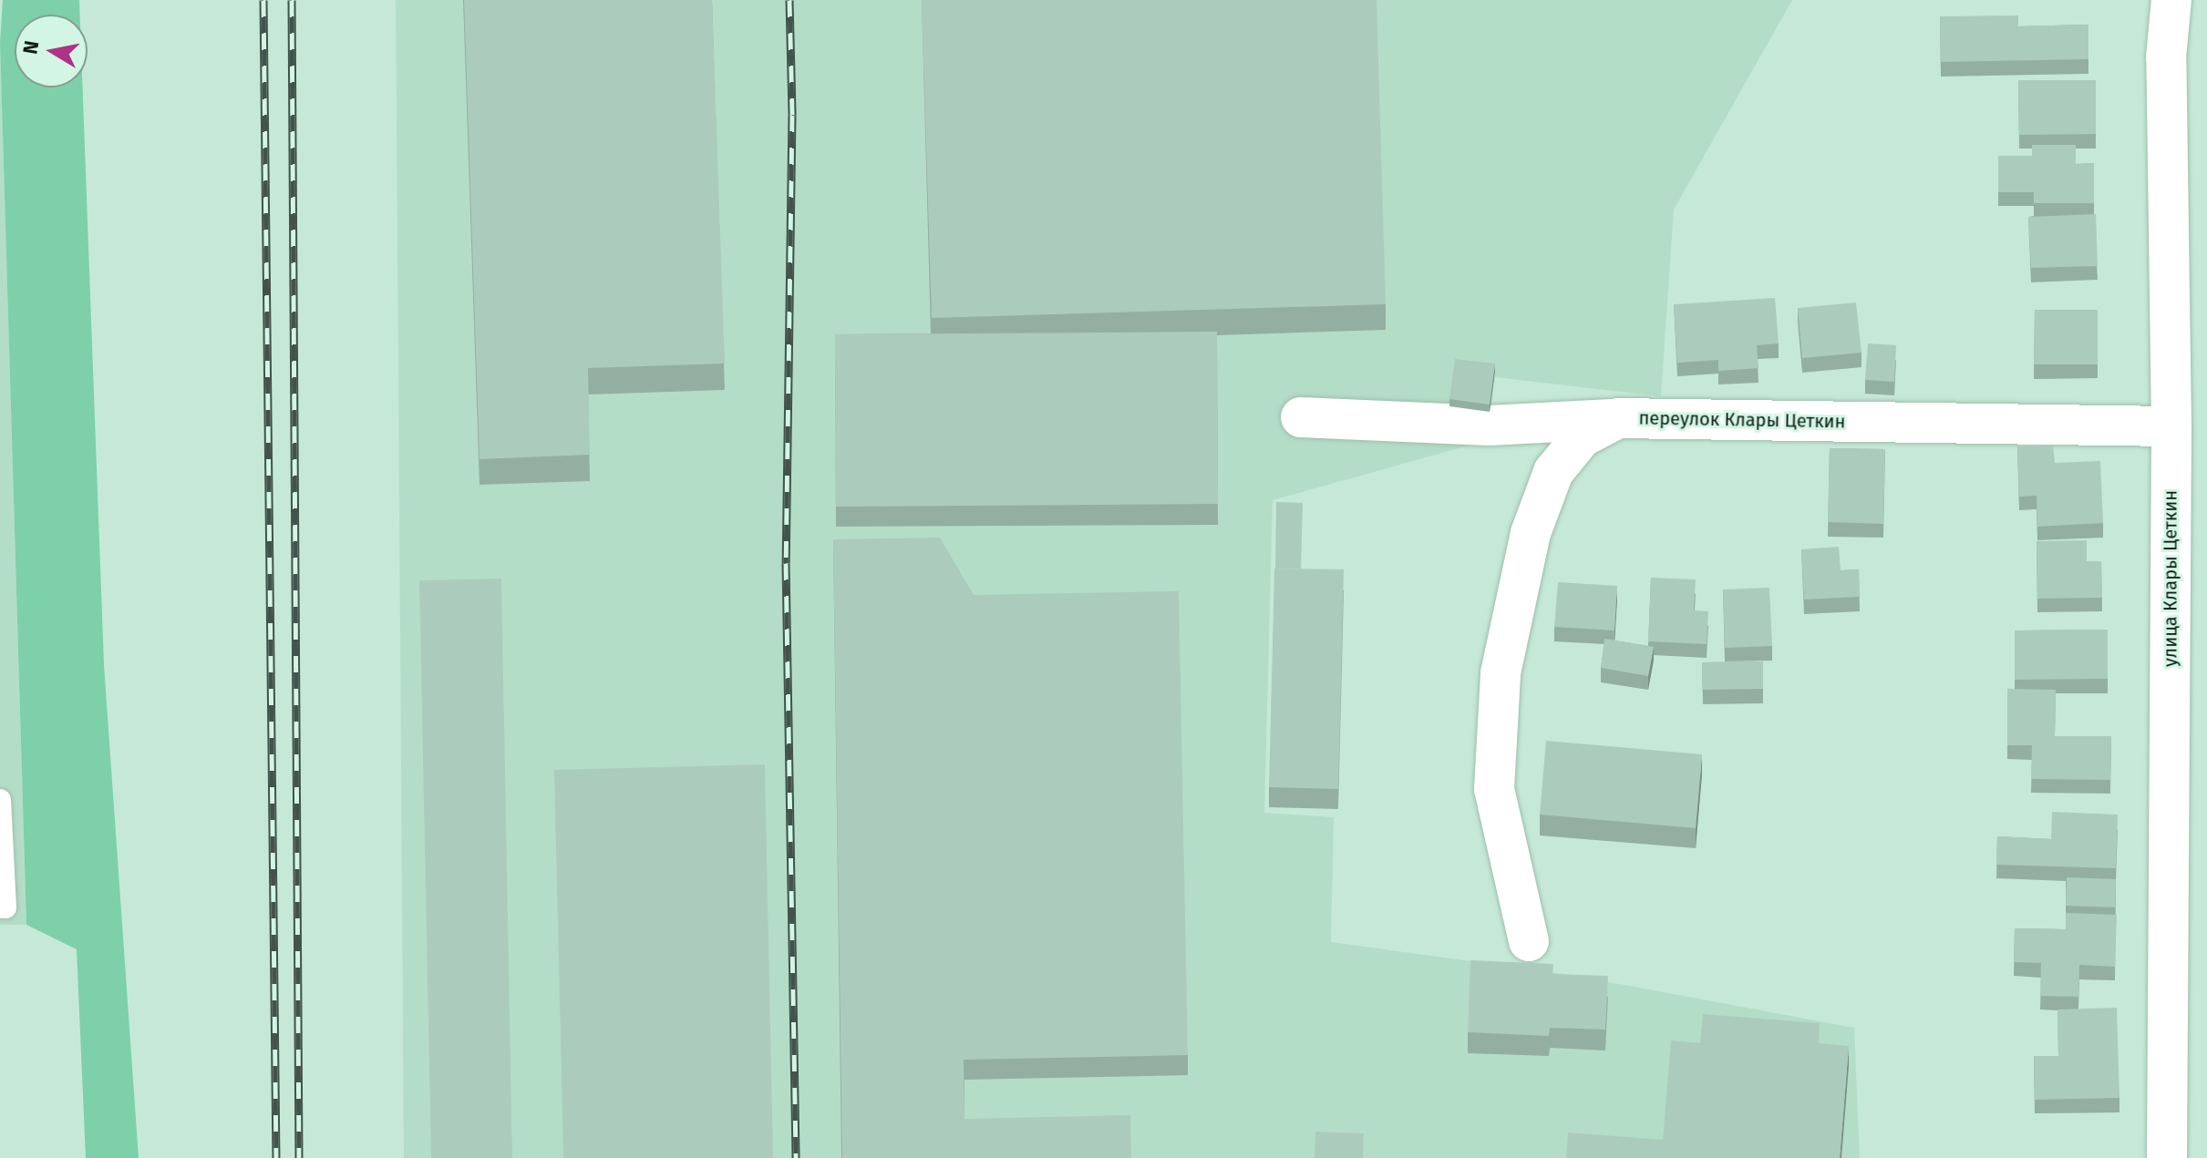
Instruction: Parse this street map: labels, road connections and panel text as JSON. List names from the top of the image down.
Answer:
{
  "streets": {
    "street": ["переулок Клары Цеткин", "улица Клары Цеткин"]
  },
  "crossings": [
    ["переулок Клары Цеткин", "улица Клары Цеткин"]
  ],
  "north": "left"
}
